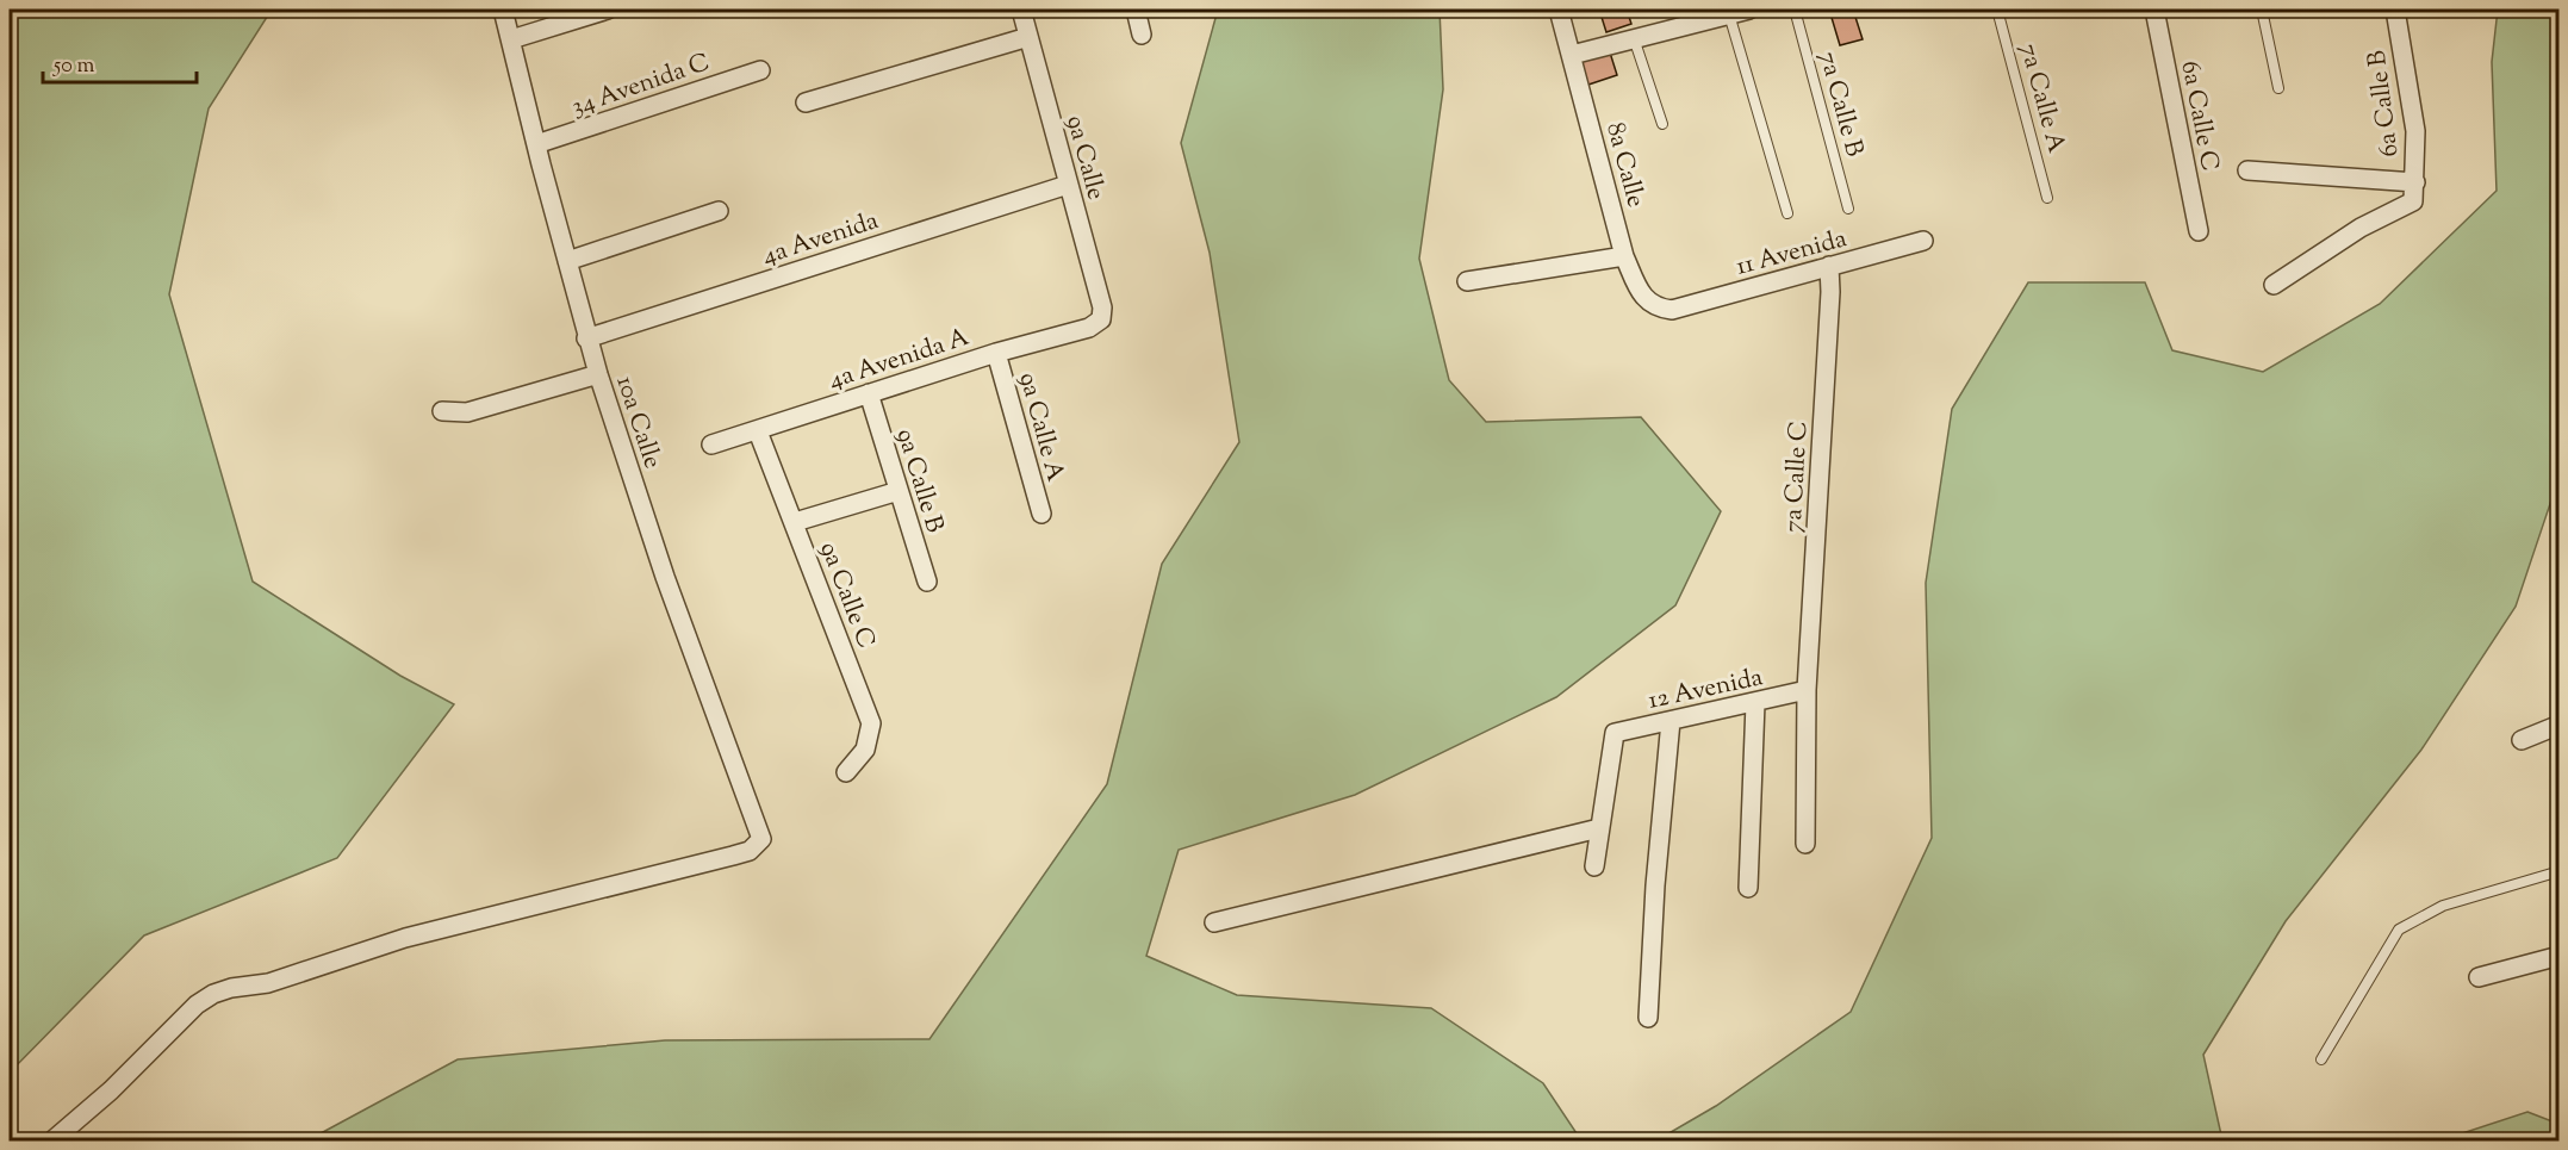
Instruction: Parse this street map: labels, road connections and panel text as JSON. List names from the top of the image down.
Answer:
{
  "streets": {
    "street": [
      "34 Avenida C",
      "6a Calle B",
      "6a Calle C",
      "9a Calle",
      "8a Calle",
      "4a Avenida",
      "11 Avenida",
      "4a Avenida A",
      "10a Calle",
      "9a Calle A",
      "7a Calle C",
      "9a Calle B",
      "9a Calle C",
      "12 Avenida"
    ],
    "lane": ["7a Calle A", "7a Calle B"]
  },
  "crossings": [
    ["34 Avenida C", "10a Calle"],
    ["9a Calle", "4a Avenida"],
    ["9a Calle", "4a Avenida A"],
    ["8a Calle", "11 Avenida"],
    ["4a Avenida", "10a Calle"],
    ["11 Avenida", "7a Calle C"],
    ["4a Avenida A", "9a Calle A"],
    ["4a Avenida A", "9a Calle B"],
    ["4a Avenida A", "9a Calle C"],
    ["7a Calle C", "12 Avenida"]
  ],
  "scale_bar": "50 m"
}
